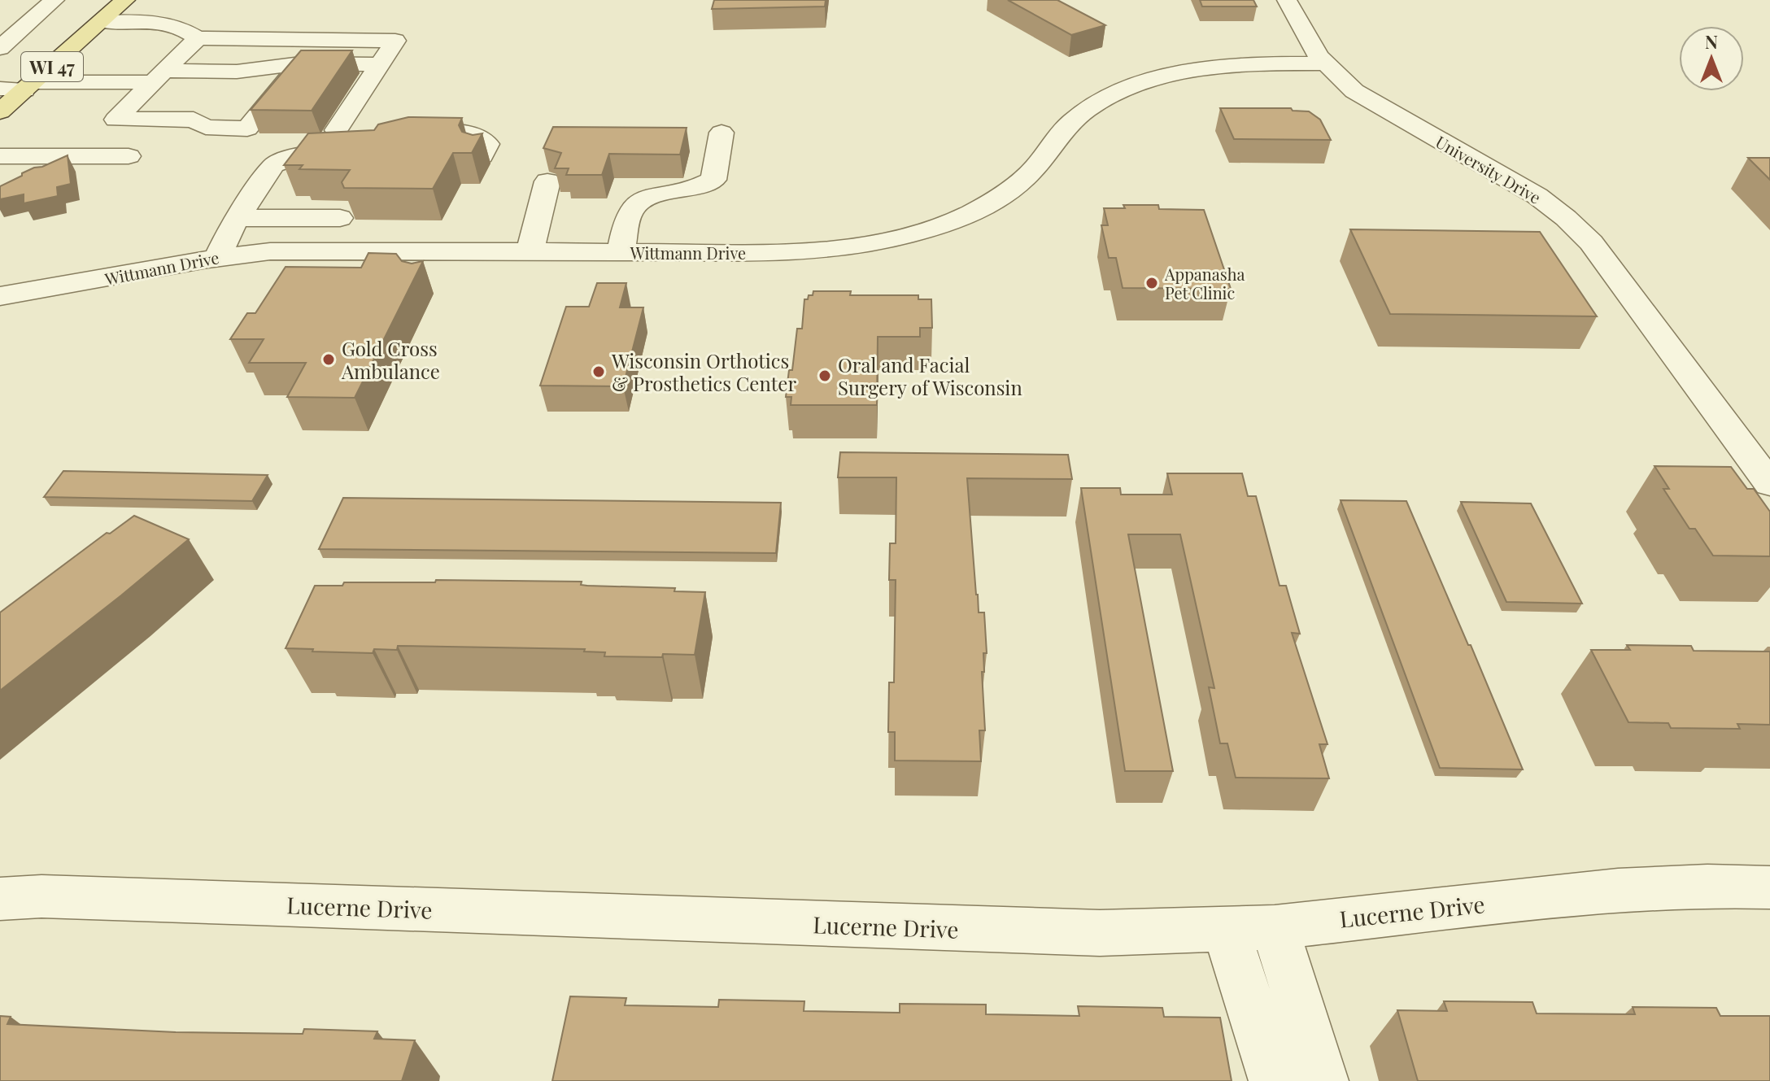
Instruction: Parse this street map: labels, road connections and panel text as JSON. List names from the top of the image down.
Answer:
{
  "streets": {
    "main road": ["WI 47"],
    "street": ["University Drive", "Wittmann Drive", "Lucerne Drive"]
  },
  "crossings": [
    ["University Drive", "Wittmann Drive"]
  ],
  "places": [
    "Appanasha Pet Clinic",
    "Gold Cross Ambulance",
    "Wisconsin Orthotics & Prosthetics Center",
    "Oral and Facial Surgery of Wisconsin"
  ],
  "north": "top"
}
